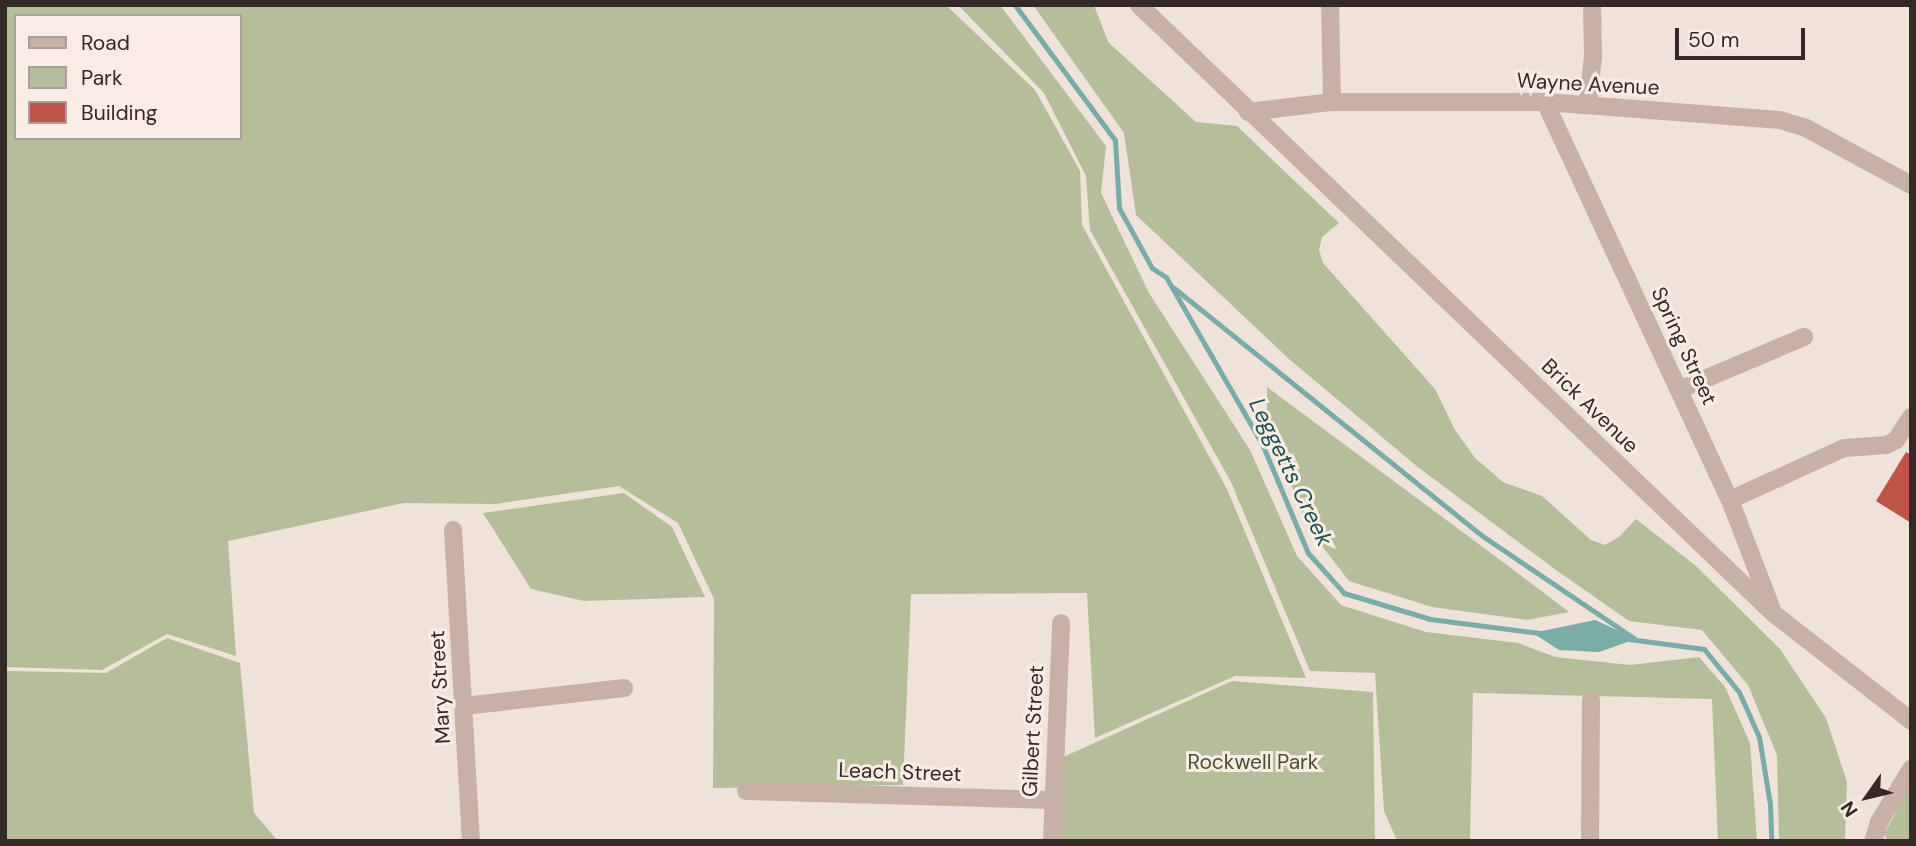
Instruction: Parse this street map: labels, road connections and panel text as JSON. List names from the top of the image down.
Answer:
{
  "streets": {
    "street": [
      "Wayne Avenue",
      "Spring Street",
      "Brick Avenue",
      "Mary Street",
      "Gilbert Street",
      "Leach Street"
    ]
  },
  "crossings": [
    ["Wayne Avenue", "Spring Street"],
    ["Wayne Avenue", "Brick Avenue"],
    ["Spring Street", "Brick Avenue"],
    ["Gilbert Street", "Leach Street"]
  ],
  "water": ["Leggetts Creek"],
  "parks": ["Rockwell Park"],
  "legend": ["Road", "Park", "Building"],
  "scale_bar": "50 m",
  "north": "bottom left"
}
